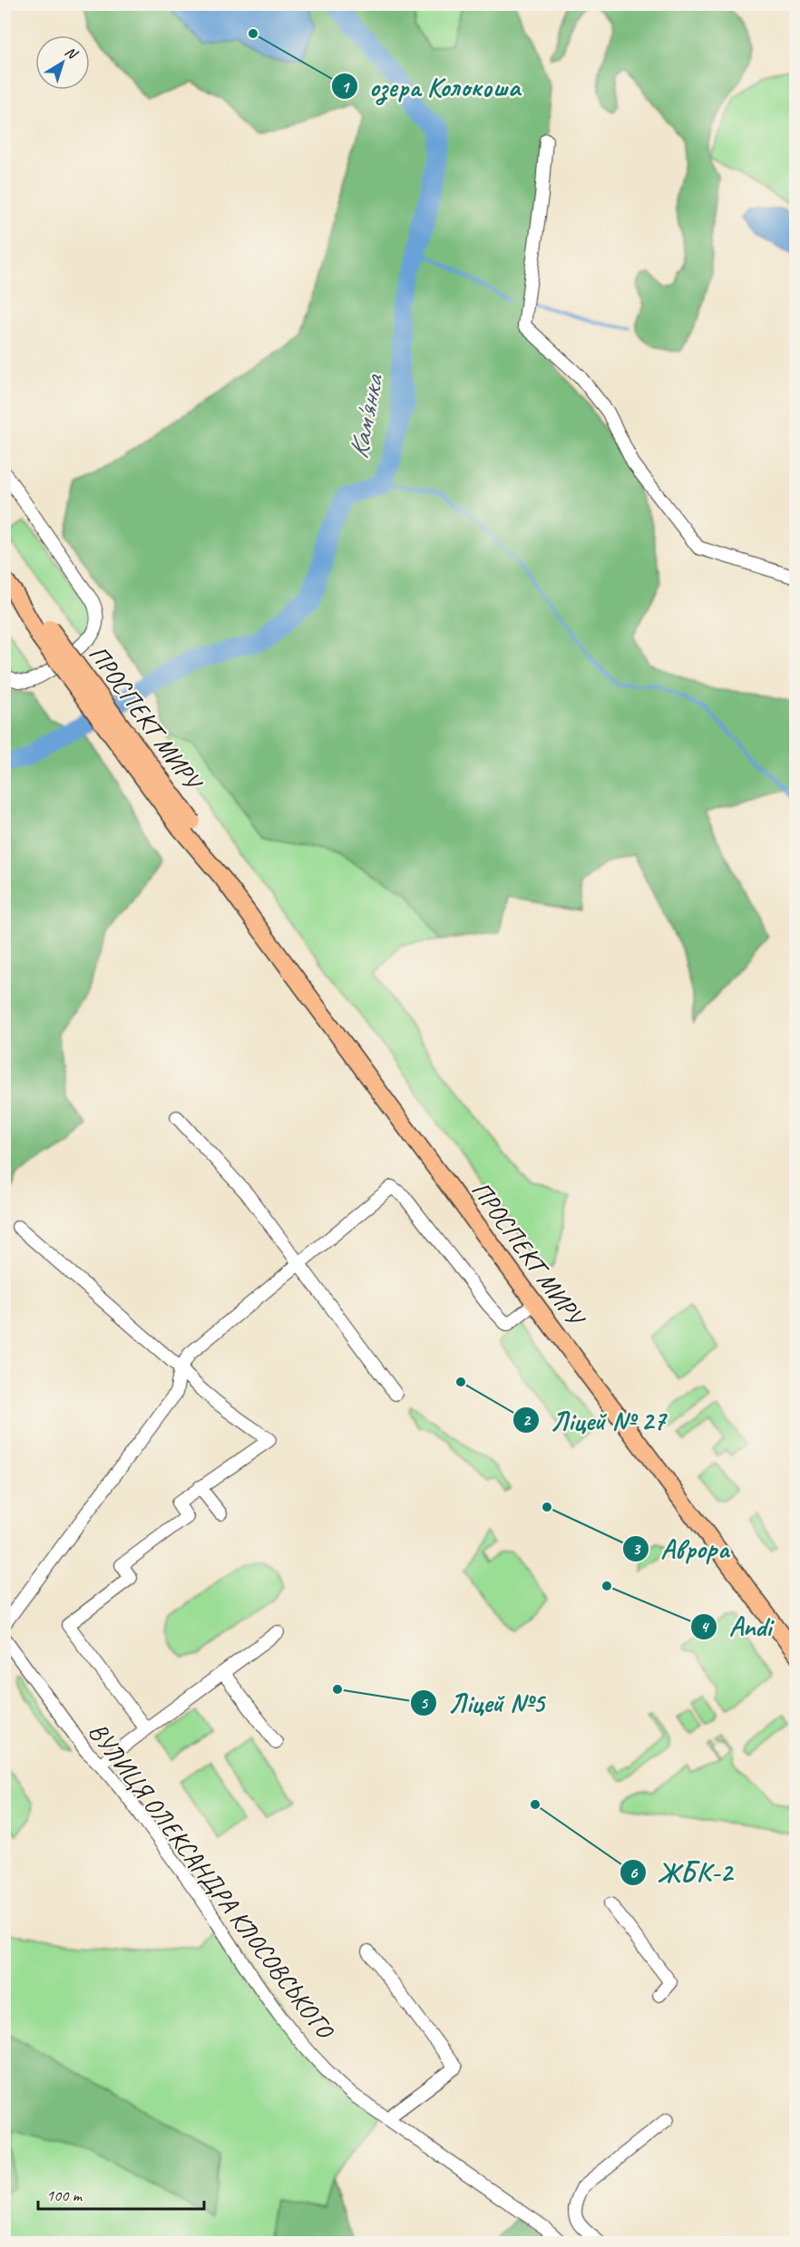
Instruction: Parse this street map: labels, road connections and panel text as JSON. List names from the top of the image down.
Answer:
{
  "streets": {
    "main road": ["ПРОСПЕКТ МИРУ"],
    "street": ["ВУЛИЦЯ ОЛЕКСАНДРА КЛОСОВСЬКОГО"]
  },
  "water": ["Кам'янка"],
  "places": [
    "озера Колокоша",
    "Ліцей № 27",
    "Аврора",
    "Andi",
    "Ліцей №5",
    "ЖБК-2"
  ],
  "scale_bar": "100 m",
  "north": "top right"
}
